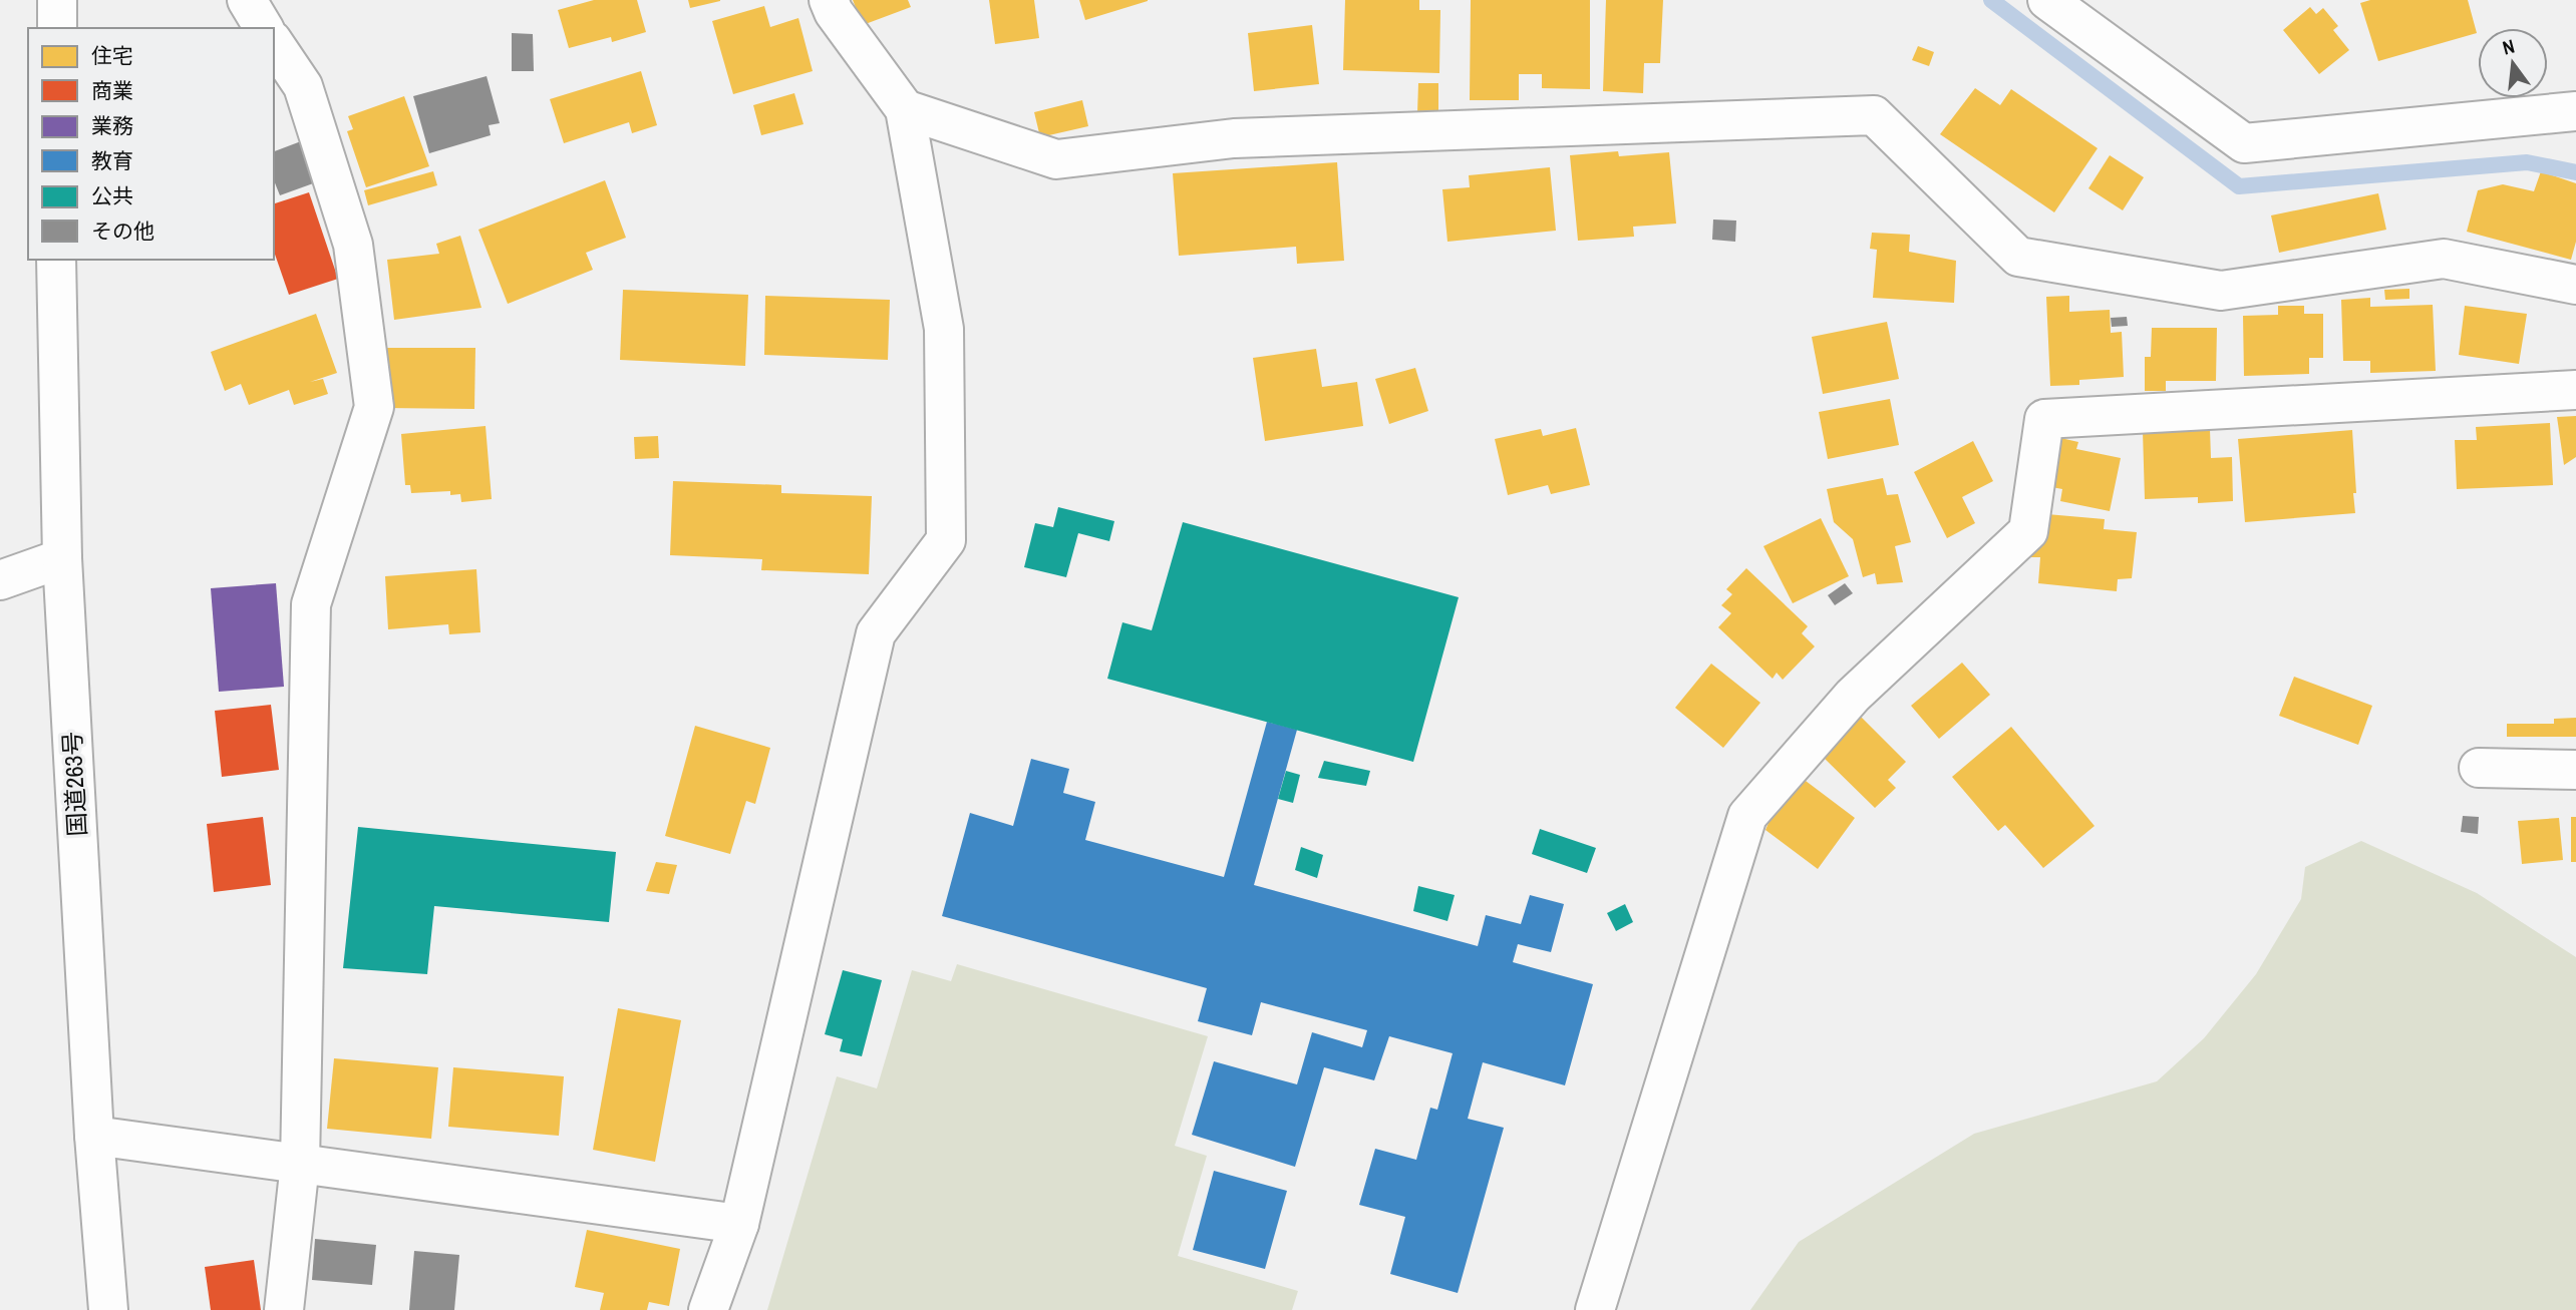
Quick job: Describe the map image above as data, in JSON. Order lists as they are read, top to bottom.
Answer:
{
  "streets": {
    "main road": ["国道263号"]
  },
  "legend": [
    "住宅",
    "商業",
    "業務",
    "教育",
    "公共",
    "その他"
  ],
  "north": "top"
}
